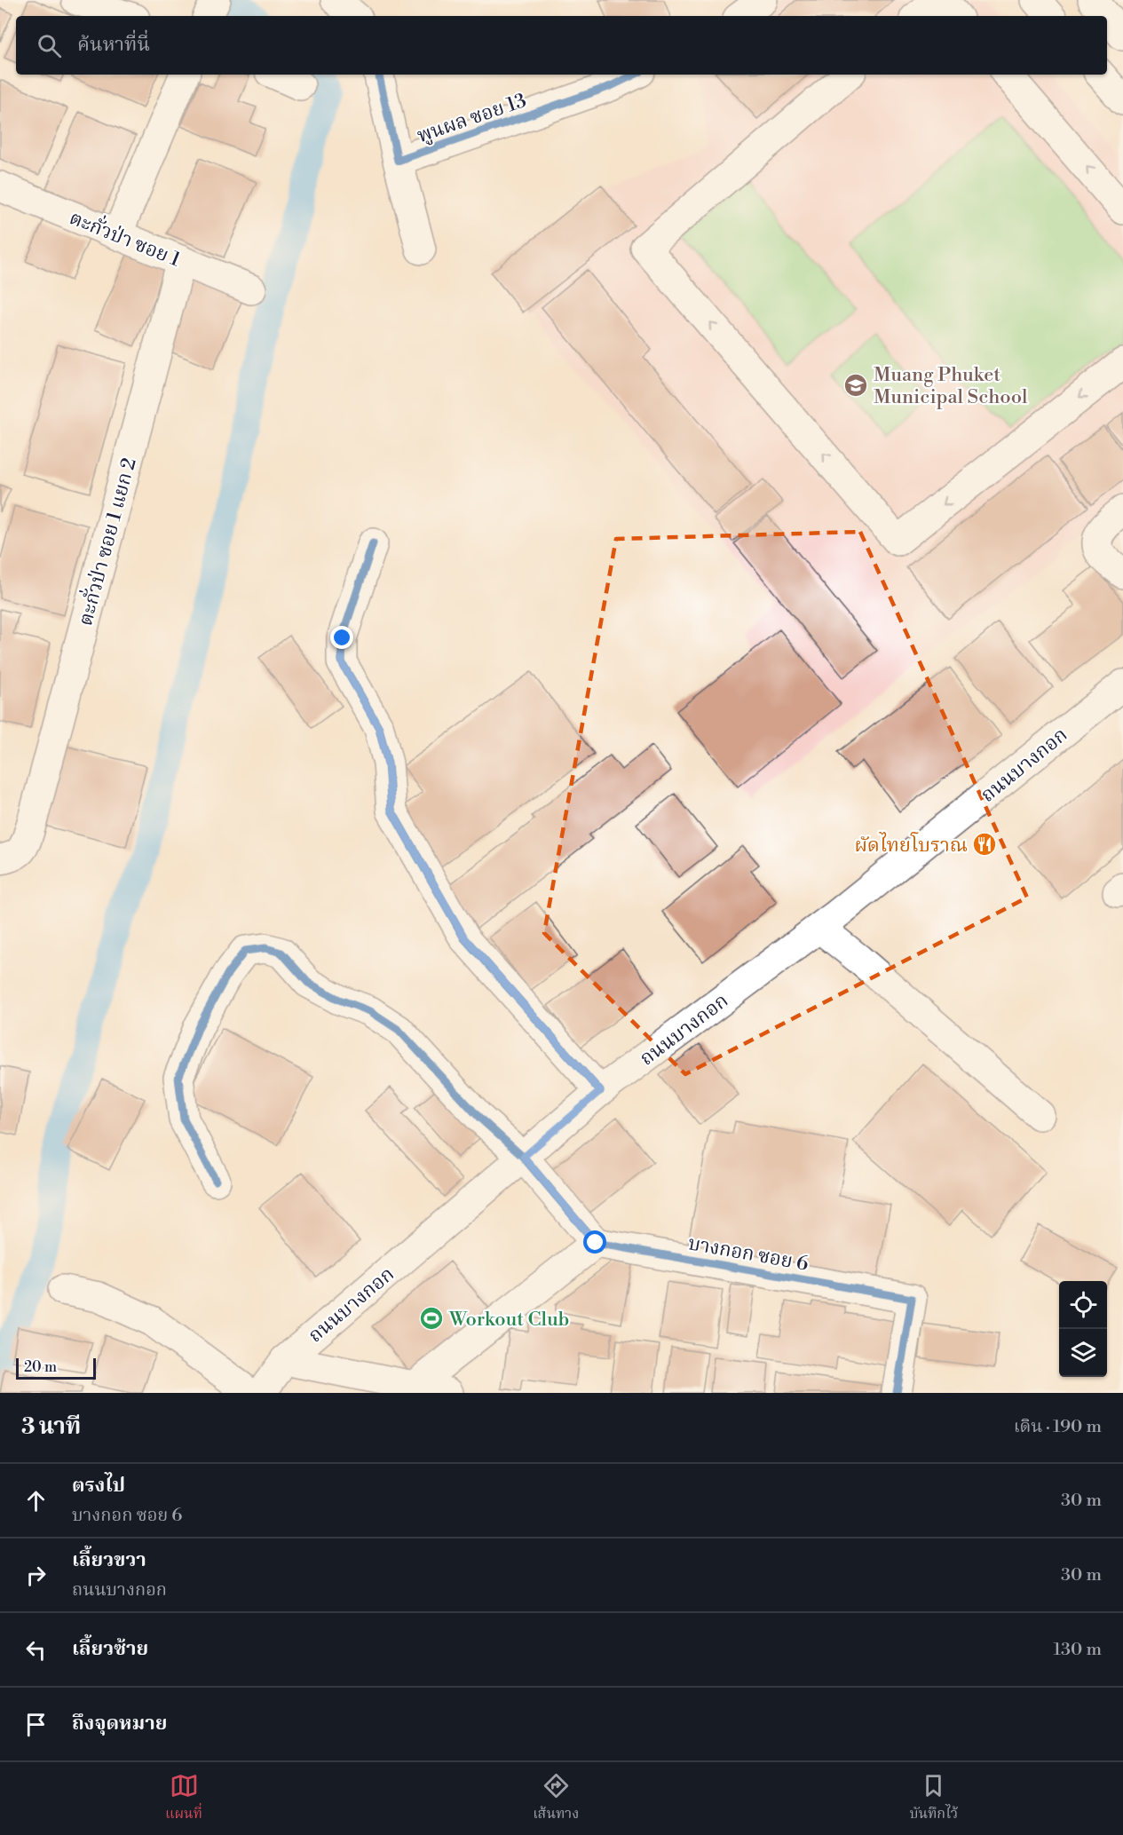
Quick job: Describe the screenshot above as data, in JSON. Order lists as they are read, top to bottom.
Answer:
{
  "streets": {
    "street": [
      "พูนผล ซอย 13",
      "ตะกั่วป่า ซอย 1",
      "ตะกั่วป่า ซอย 1 แยก 2",
      "ถนนบางกอก",
      "บางกอก ซอย 6"
    ]
  },
  "crossings": [
    ["ตะกั่วป่า ซอย 1", "ตะกั่วป่า ซอย 1 แยก 2"]
  ],
  "places": {
    "school or university": ["Muang Phuket Municipal School"],
    "restaurant": ["ผัดไทยโบราณ"],
    "sports": ["Workout Club"]
  },
  "scale_bar": "20 m",
  "page": {
    "search": "ค้นหาที่นี่",
    "scale": "20 m",
    "heading": ["3 นาที", "เดิน · 190 m"],
    "list": [
      ["ตรงไป", "บางกอก ซอย 6", "30 m"],
      ["เลี้ยวขวา", "ถนนบางกอก", "30 m"],
      ["เลี้ยวซ้าย", "130 m"],
      "ถึงจุดหมาย"
    ],
    "nav": ["แผนที่", "เส้นทาง", "บันทึกไว้"]
  }
}
